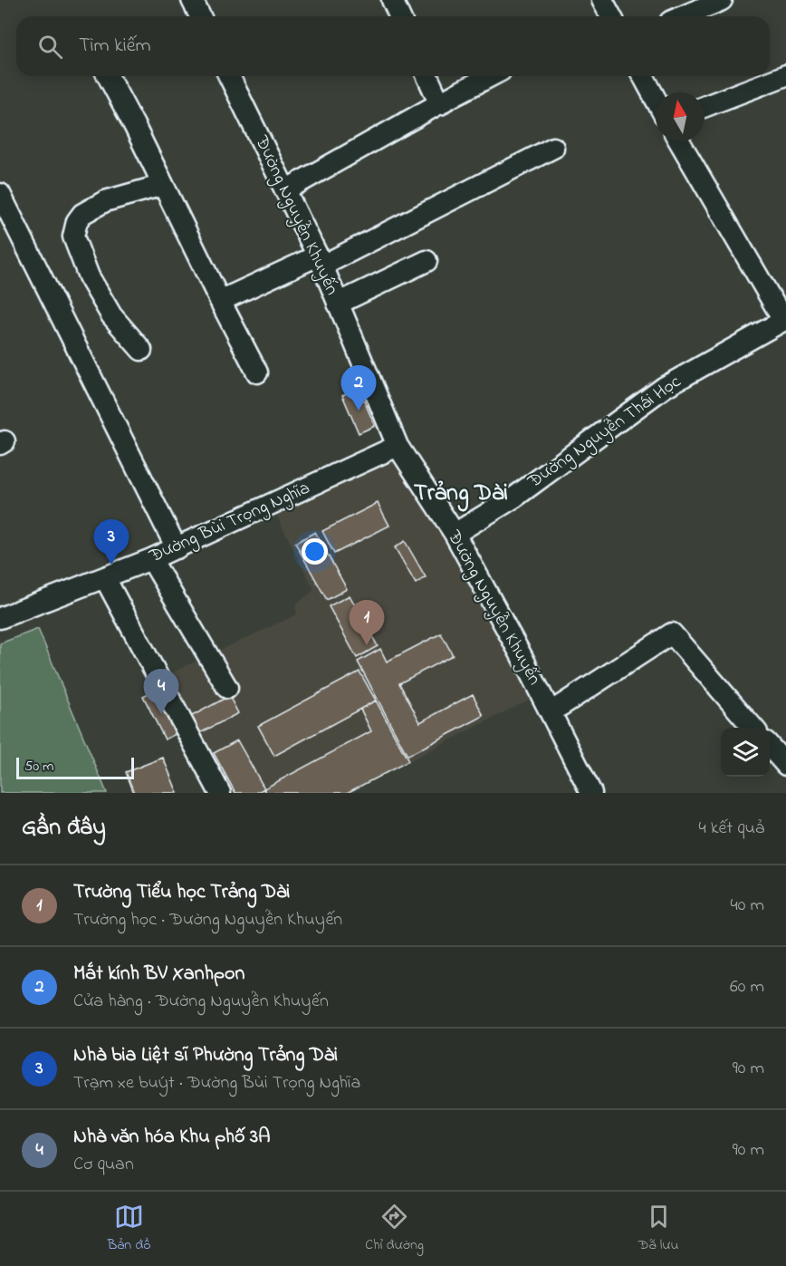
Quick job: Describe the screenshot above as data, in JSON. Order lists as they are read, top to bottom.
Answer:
{
  "streets": {
    "street": ["Đường Nguyễn Khuyến", "Đường Nguyễn Thái Học", "Đường Bùi Trọng Nghĩa"]
  },
  "crossings": [
    ["Đường Nguyễn Khuyến", "Đường Nguyễn Thái Học"],
    ["Đường Nguyễn Khuyến", "Đường Bùi Trọng Nghĩa"]
  ],
  "districts": ["Trảng Dài"],
  "scale_bar": "50 m",
  "north": "top",
  "page": {
    "search": "Tìm kiếm",
    "pins": [
      "2",
      "3",
      "1",
      "4"
    ],
    "scale": "50 m",
    "heading": ["Gần đây", "4 kết quả"],
    "list": [
      {
        "mark": "1",
        "name": "Trường Tiểu học Trảng Dài",
        "note": "Trường học · Đường Nguyễn Khuyến",
        "value": "40 m"
      },
      {
        "mark": "2",
        "name": "Mắt kính BV Xanhpon",
        "note": "Cửa hàng · Đường Nguyễn Khuyến",
        "value": "60 m"
      },
      {
        "mark": "3",
        "name": "Nhà bia Liệt sĩ Phường Trảng Dài",
        "note": "Trạm xe buýt · Đường Bùi Trọng Nghĩa",
        "value": "90 m"
      },
      {
        "mark": "4",
        "name": "Nhà văn hóa Khu phố 3A",
        "note": "Cơ quan",
        "value": "90 m"
      }
    ],
    "nav": ["Bản đồ", "Chỉ đường", "Đã lưu"]
  }
}
